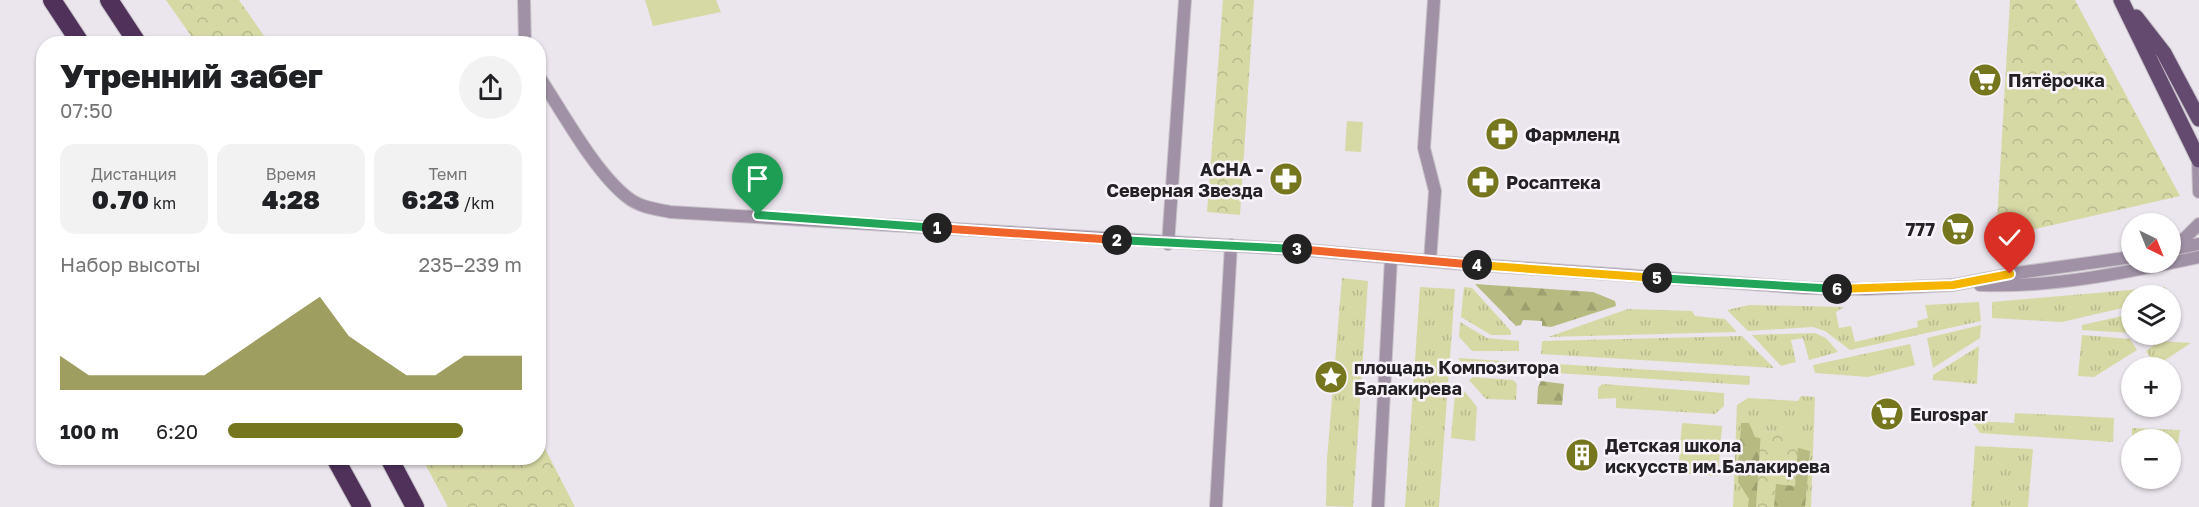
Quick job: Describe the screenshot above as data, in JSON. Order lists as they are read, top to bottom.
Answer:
{
  "places": {
    "supermarket": ["Пятёрочка", "777", "Eurospar"],
    "pharmacy": ["Фармленд", "АСНА - Северная Звезда", "Росаптека"],
    "place": ["площадь Композитора Балакирева"],
    "building": ["Детская школа искусств им.Балакирева"]
  },
  "north": "bottom right",
  "page": {
    "heading": ["Утренний забег", "07:50"],
    "stats": [
      ["Дистанция", "0.70 km"],
      ["Время", "4:28"],
      ["Темп", "6:23 /km"]
    ],
    "map_buttons": ["+", "−"],
    "pins": [
      "1",
      "2",
      "3",
      "4",
      "5",
      "6"
    ],
    "chart": ["Набор высоты", "235–239 m"],
    "list": [
      {
        "name": "100 m",
        "note": "6:20"
      }
    ]
  }
}
